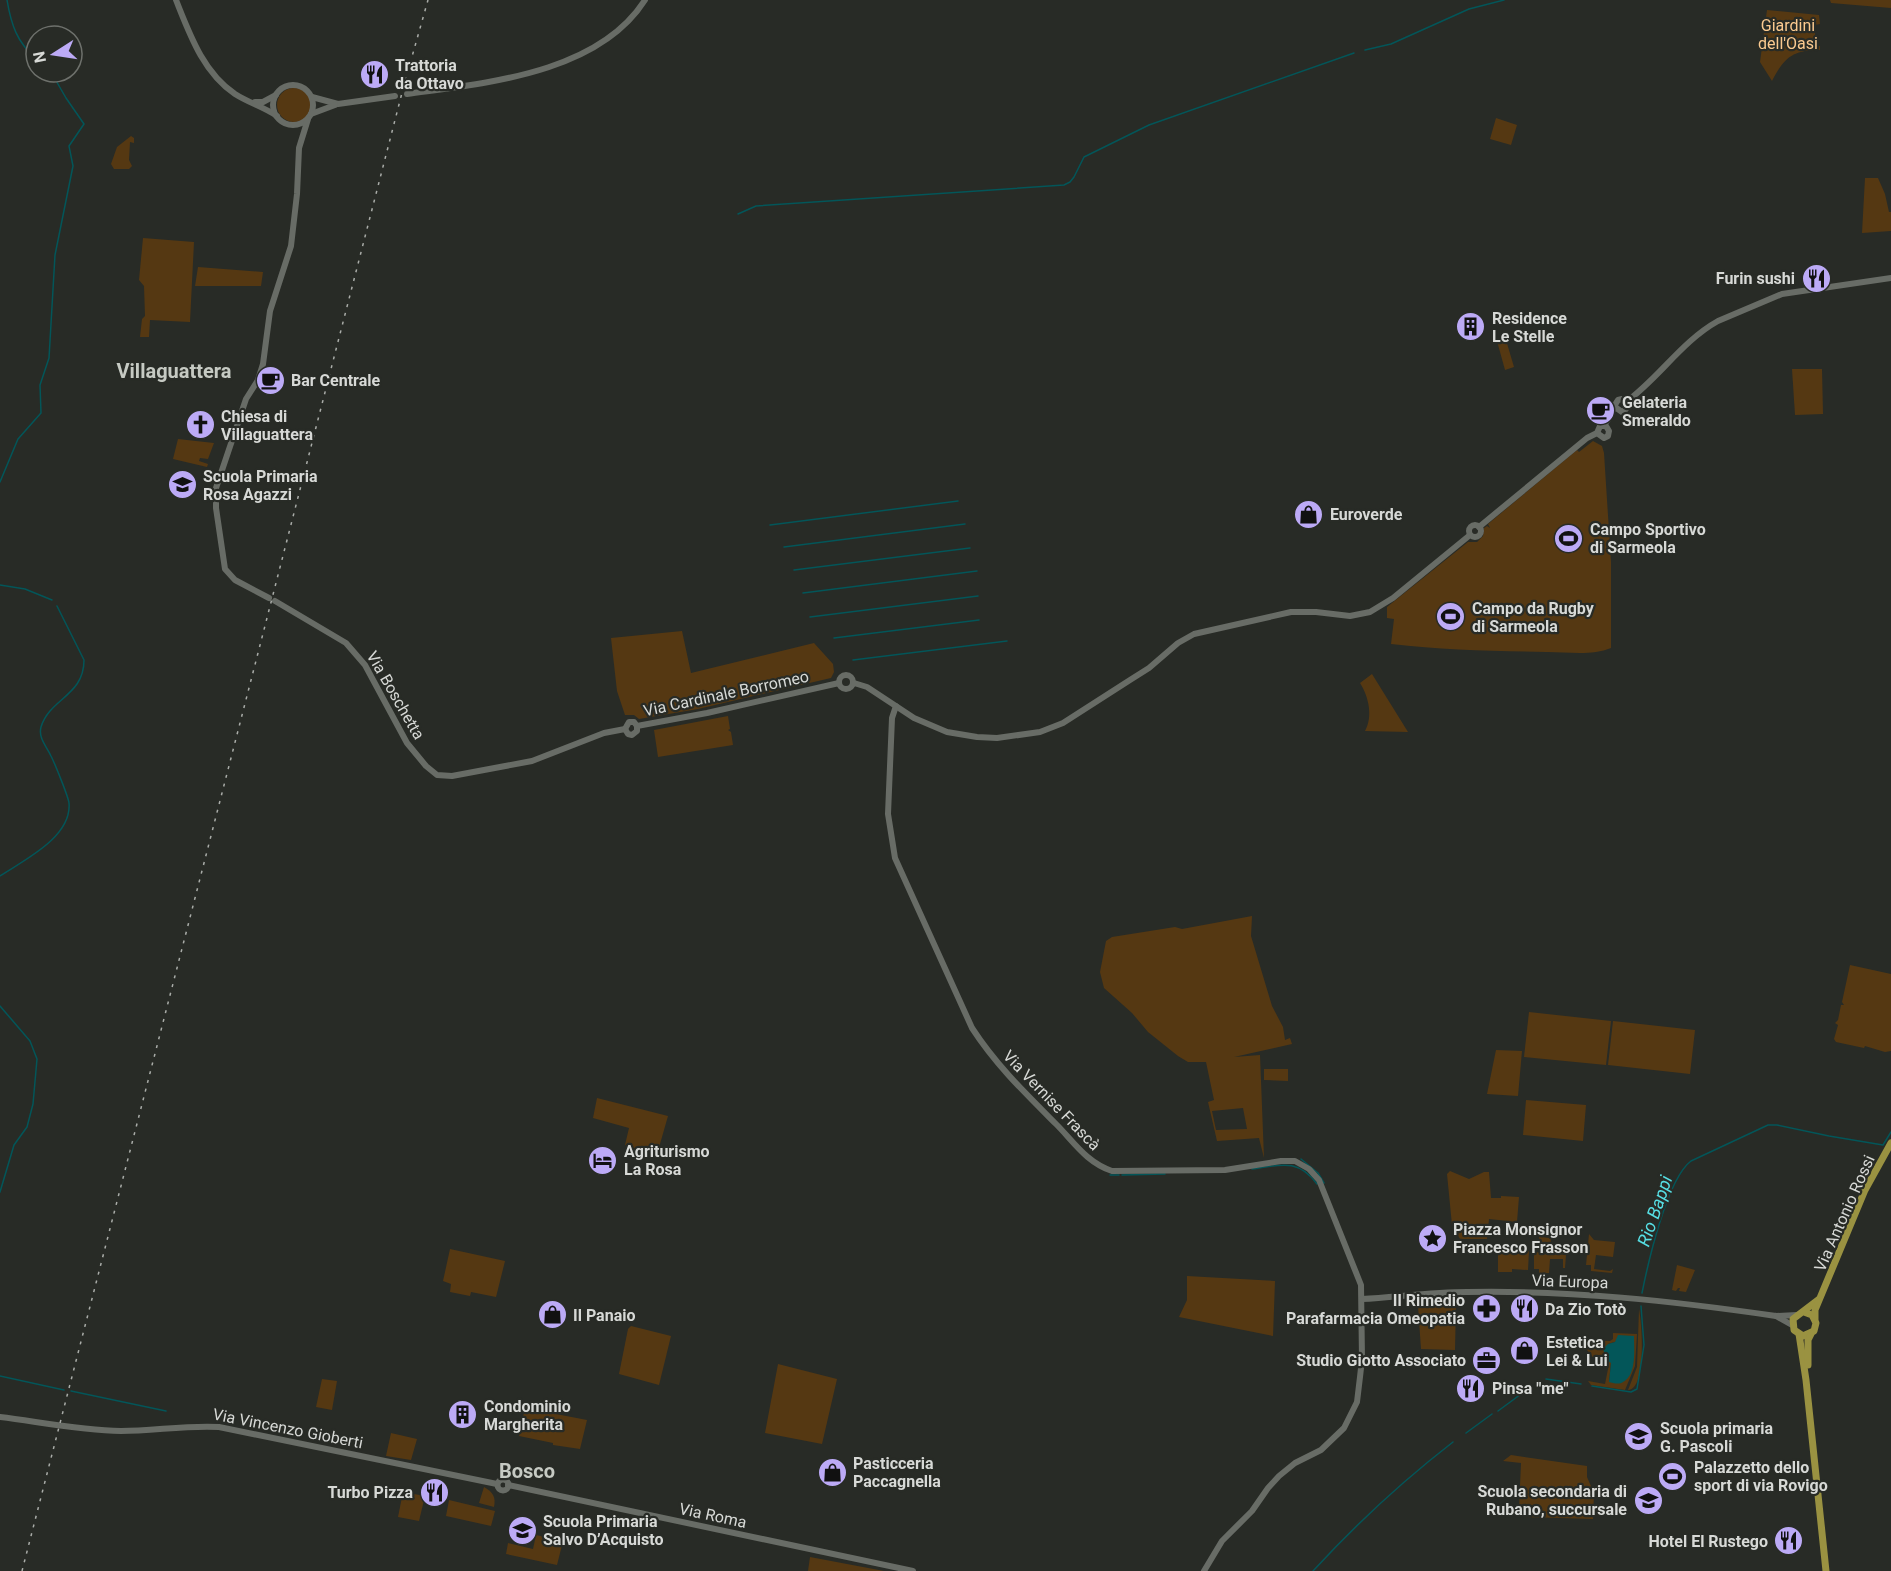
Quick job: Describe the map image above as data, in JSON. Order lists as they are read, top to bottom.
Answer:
{
  "streets": {
    "main road": ["Via Antonio Rossi"],
    "street": [
      "Via Cardinale Borromeo",
      "Via Boschetta",
      "Via Vernise Frascà",
      "Via Europa",
      "Via Vincenzo Gioberti",
      "Via Roma"
    ]
  },
  "crossings": [
    ["Via Cardinale Borromeo", "Via Boschetta"],
    ["Via Cardinale Borromeo", "Via Vernise Frascà"],
    ["Via Vernise Frascà", "Via Europa"],
    ["Via Antonio Rossi", "Via Europa"],
    ["Via Vincenzo Gioberti", "Via Roma"]
  ],
  "districts": ["Villaguattera", "Bosco"],
  "water": ["Rio Bappi"],
  "parks": ["Giardini dell'Oasi"],
  "places": {
    "restaurant": [
      "Trattoria da Ottavo",
      "Furin sushi",
      "Da Zio Totò",
      "Pinsa \"me\"",
      "Turbo Pizza",
      "Hotel El Rustego"
    ],
    "building": ["Residence Le Stelle", "Condominio Margherita"],
    "cafe": ["Bar Centrale", "Gelateria Smeraldo"],
    "church": ["Chiesa di Villaguattera"],
    "school or university": [
      "Scuola Primaria Rosa Agazzi",
      "Scuola primaria G. Pascoli",
      "Scuola secondaria di Rubano, succursale",
      "Scuola Primaria Salvo D’Acquisto"
    ],
    "shop": [
      "Euroverde",
      "Il Panaio",
      "Estetica Lei & Lui",
      "Pasticceria Paccagnella"
    ],
    "sports": ["Campo Sportivo di Sarmeola", "Campo da Rugby di Sarmeola", "Palazzetto dello sport di via Rovigo"],
    "hotel": ["Agriturismo La Rosa"],
    "place": ["Piazza Monsignor Francesco Frasson"],
    "pharmacy": ["Il Rimedio Parafarmacia Omeopatia"],
    "office": ["Studio Giotto Associato"]
  },
  "north": "left"
}
